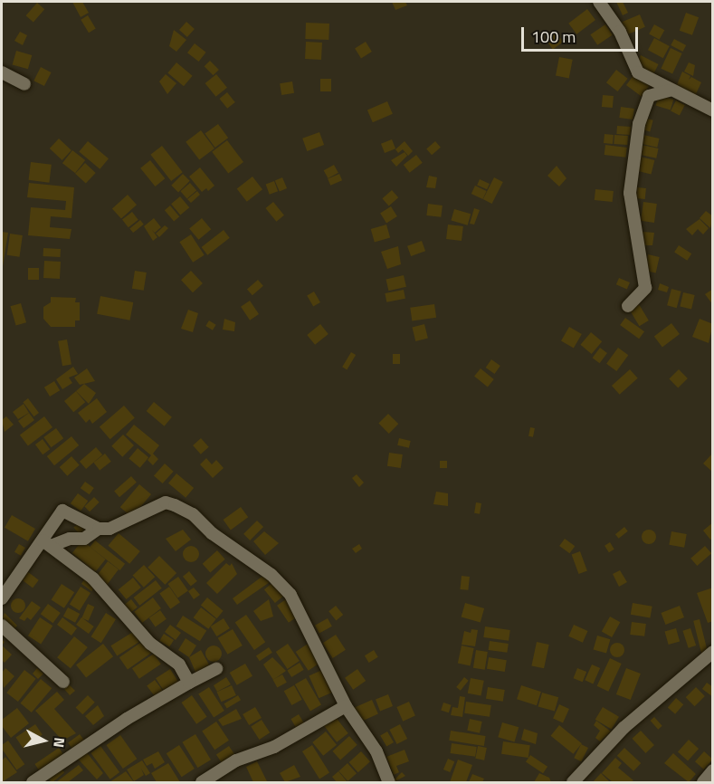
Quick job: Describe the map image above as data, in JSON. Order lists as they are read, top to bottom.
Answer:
{
  "scale_bar": "100 m",
  "north": "right"
}
